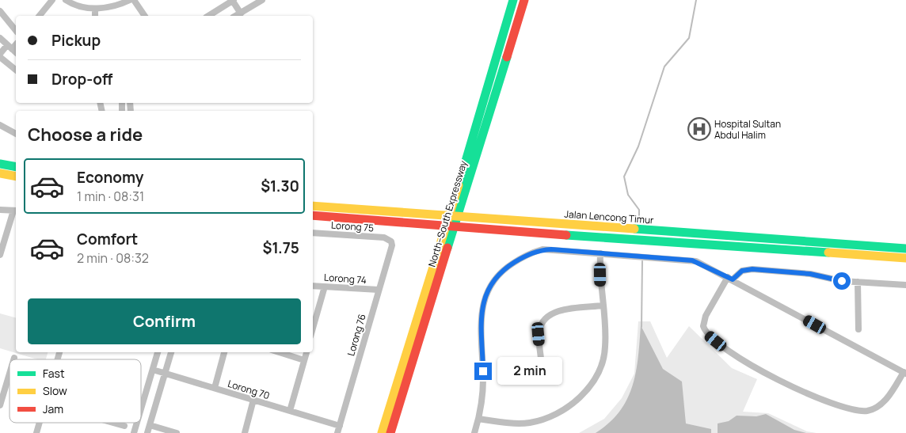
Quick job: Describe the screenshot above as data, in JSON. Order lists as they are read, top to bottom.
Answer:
{
  "streets": {
    "highway": ["North–South Expressway", "Jalan Lencong Timur"],
    "street": [
      "Lorong 75",
      "Lorong 74",
      "Lorong 76",
      "Lorong 70"
    ]
  },
  "crossings": [
    ["Lorong 75", "Lorong 76"],
    ["Lorong 74", "Lorong 76"],
    ["Lorong 76", "Lorong 70"]
  ],
  "places": {
    "hospital": ["Hospital Sultan Abdul Halim"]
  },
  "legend": ["Fast", "Slow", "Jam"],
  "page": {
    "banner": ["Pickup", "Drop-off"],
    "heading": "Choose a ride",
    "list": [
      {
        "name": "Economy",
        "note": "1 min · 08:31",
        "value": "$1.30"
      },
      {
        "name": "Comfort",
        "note": "2 min · 08:32",
        "value": "$1.75"
      }
    ],
    "buttons": "Confirm",
    "bubble": "2 min"
  }
}
